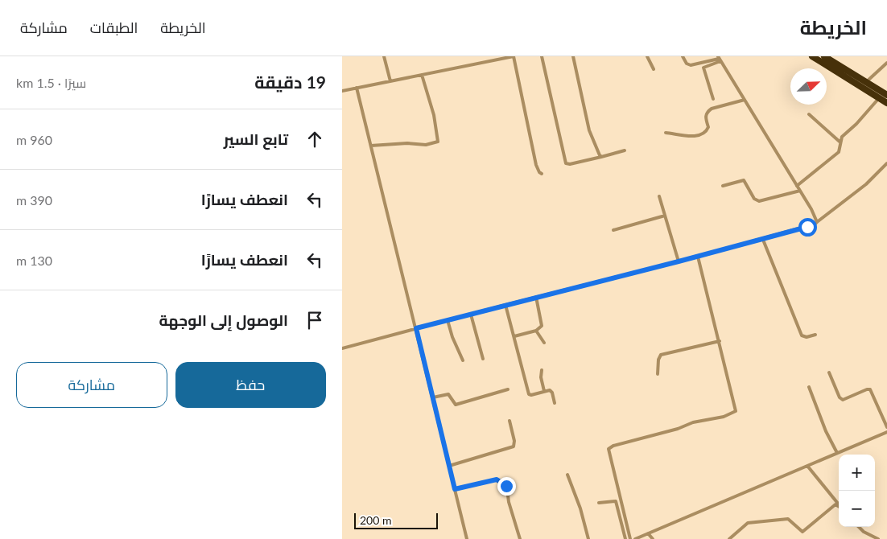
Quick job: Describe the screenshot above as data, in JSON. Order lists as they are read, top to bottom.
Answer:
{
  "scale_bar": "200 m",
  "north": "top right",
  "page": {
    "header": "الخريطة",
    "nav": ["الخريطة", "الطبقات", "مشاركة"],
    "heading": ["19 دقيقة", "سيرًا · 1.5 km"],
    "list": [
      ["تابع السير", "960 m"],
      ["انعطف يسارًا", "390 m"],
      ["انعطف يسارًا", "130 m"],
      "الوصول إلى الوجهة"
    ],
    "buttons": ["حفظ", "مشاركة"],
    "map_buttons": ["+", "−"],
    "scale": "200 m"
  }
}
